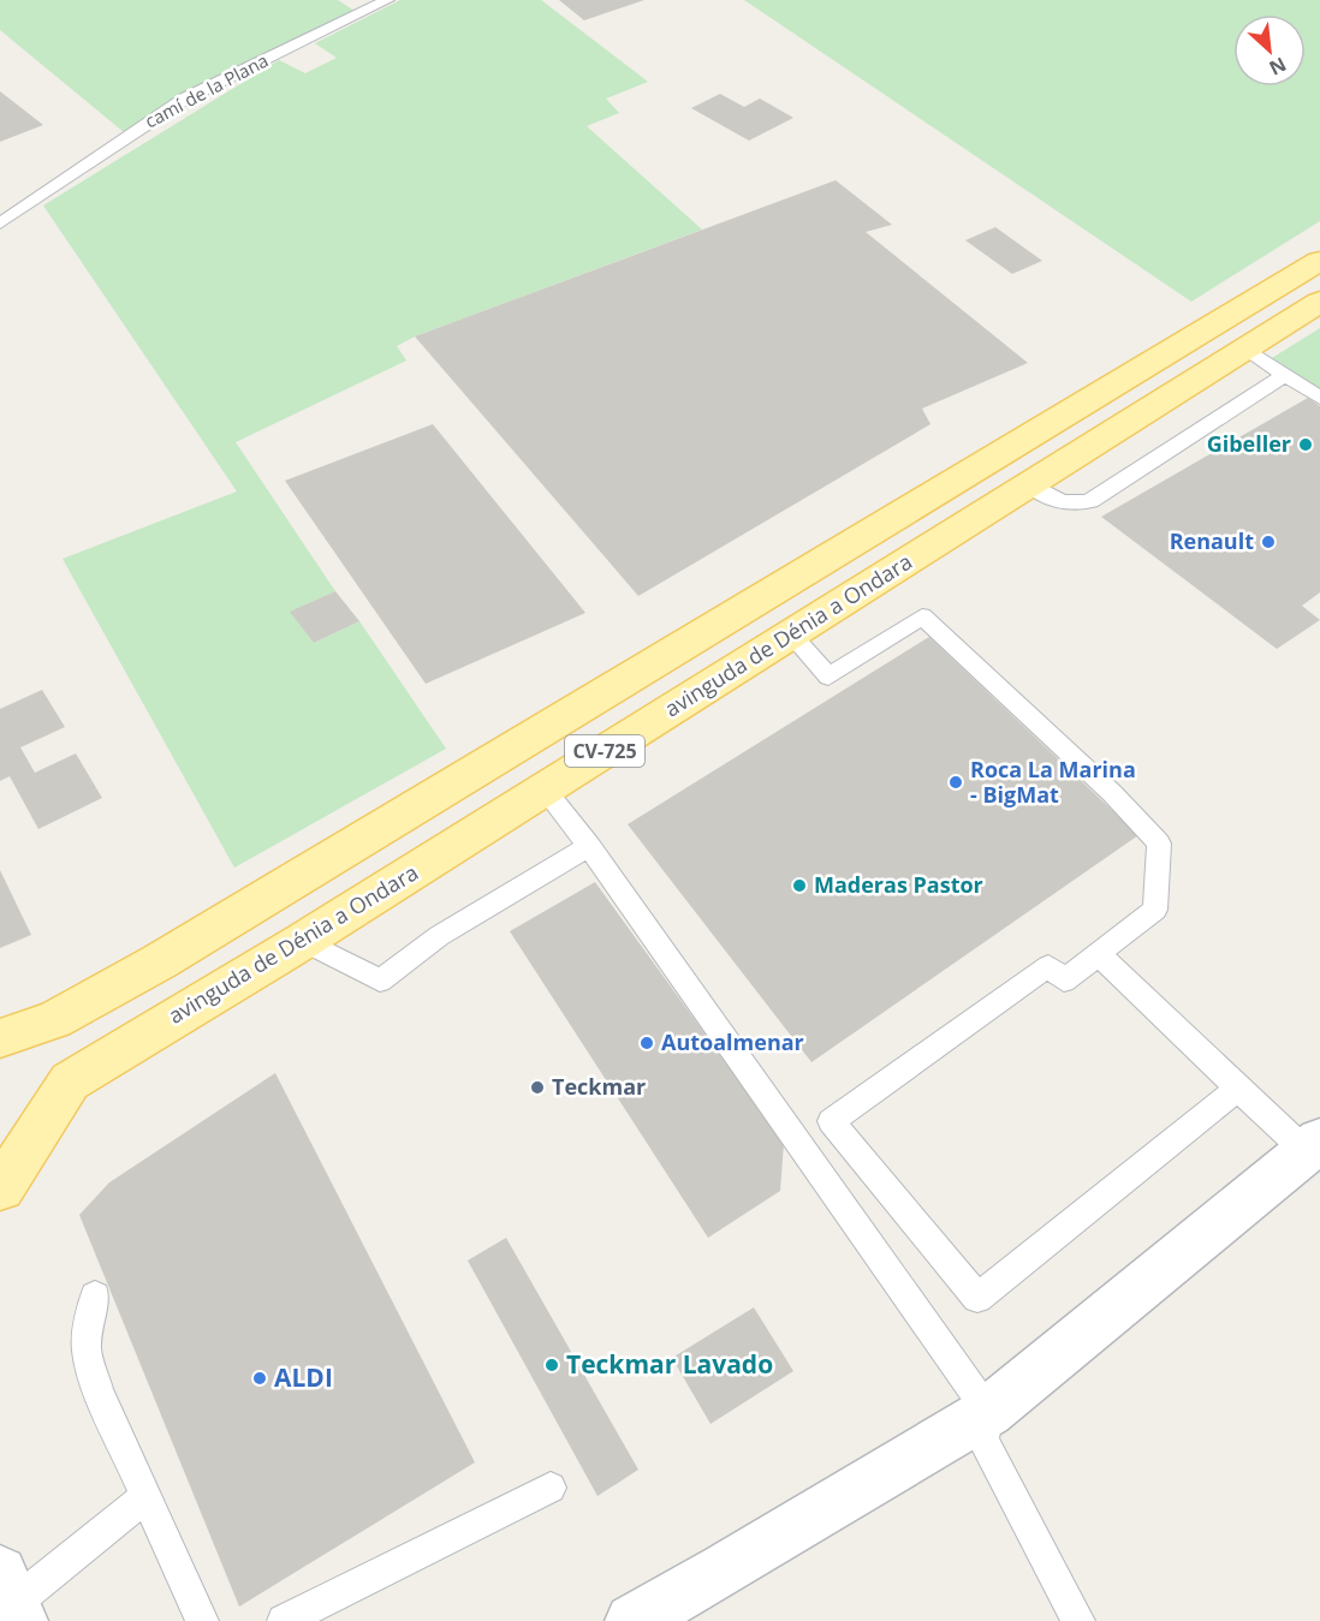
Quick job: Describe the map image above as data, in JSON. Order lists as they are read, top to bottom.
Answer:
{
  "streets": {
    "main road": ["avinguda de Dénia a Ondara", "CV-725"],
    "lane": ["camí de la Plana"]
  },
  "crossings": [
    ["avinguda de Dénia a Ondara", "CV-725"]
  ],
  "places": [
    "Gibeller",
    "Renault",
    "Roca La Marina - BigMat",
    "Maderas Pastor",
    "Autoalmenar",
    "Teckmar",
    "Teckmar Lavado",
    "ALDI"
  ],
  "north": "bottom right"
}
